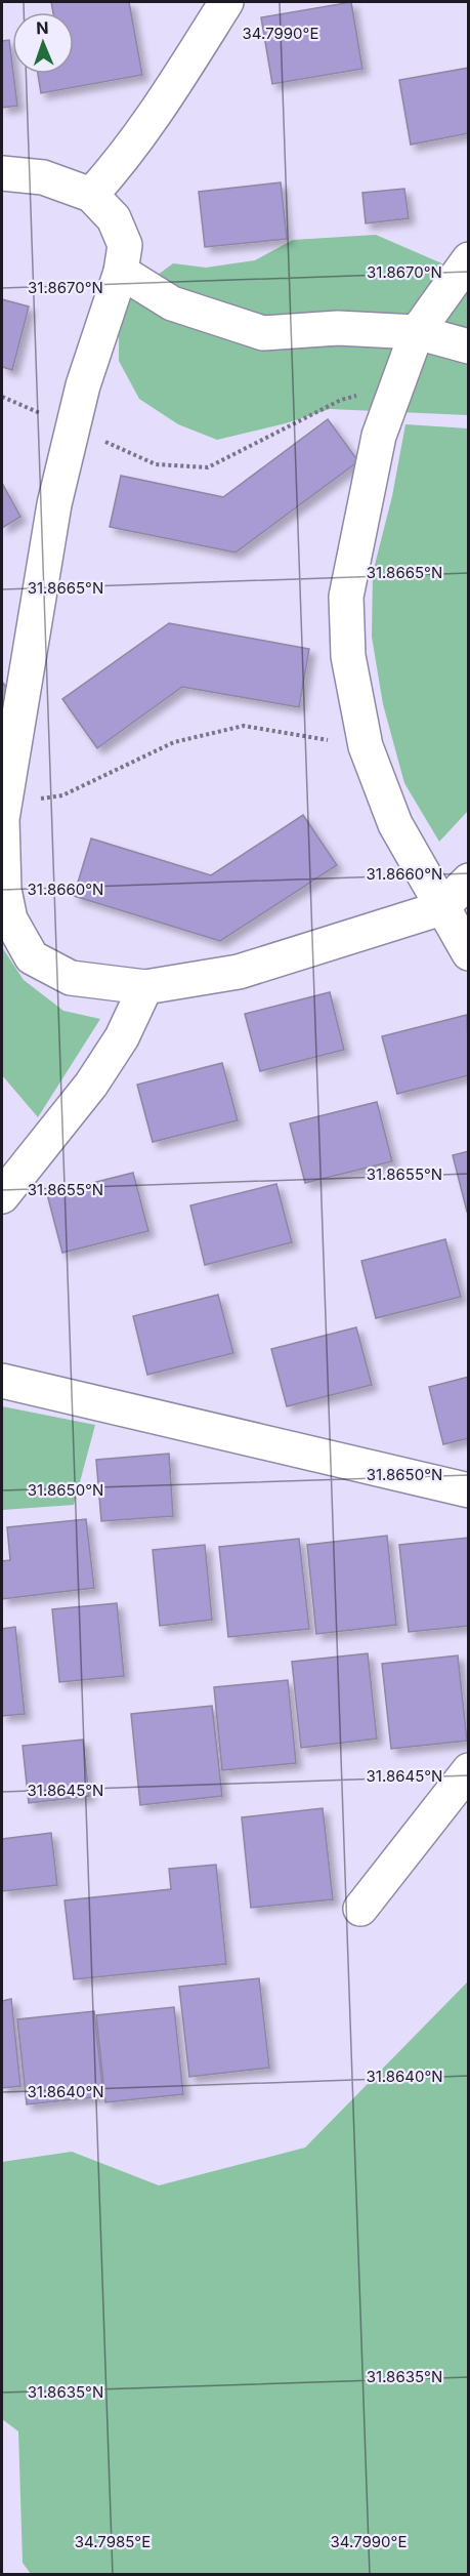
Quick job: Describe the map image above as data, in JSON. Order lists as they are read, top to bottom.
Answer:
{
  "north": "top",
  "coordinates": [
    "34.7990°E",
    "31.8670°N",
    "31.8665°N",
    "31.8660°N",
    "31.8655°N",
    "31.8650°N",
    "31.8645°N",
    "31.8640°N",
    "31.8635°N",
    "34.7985°E"
  ]
}
